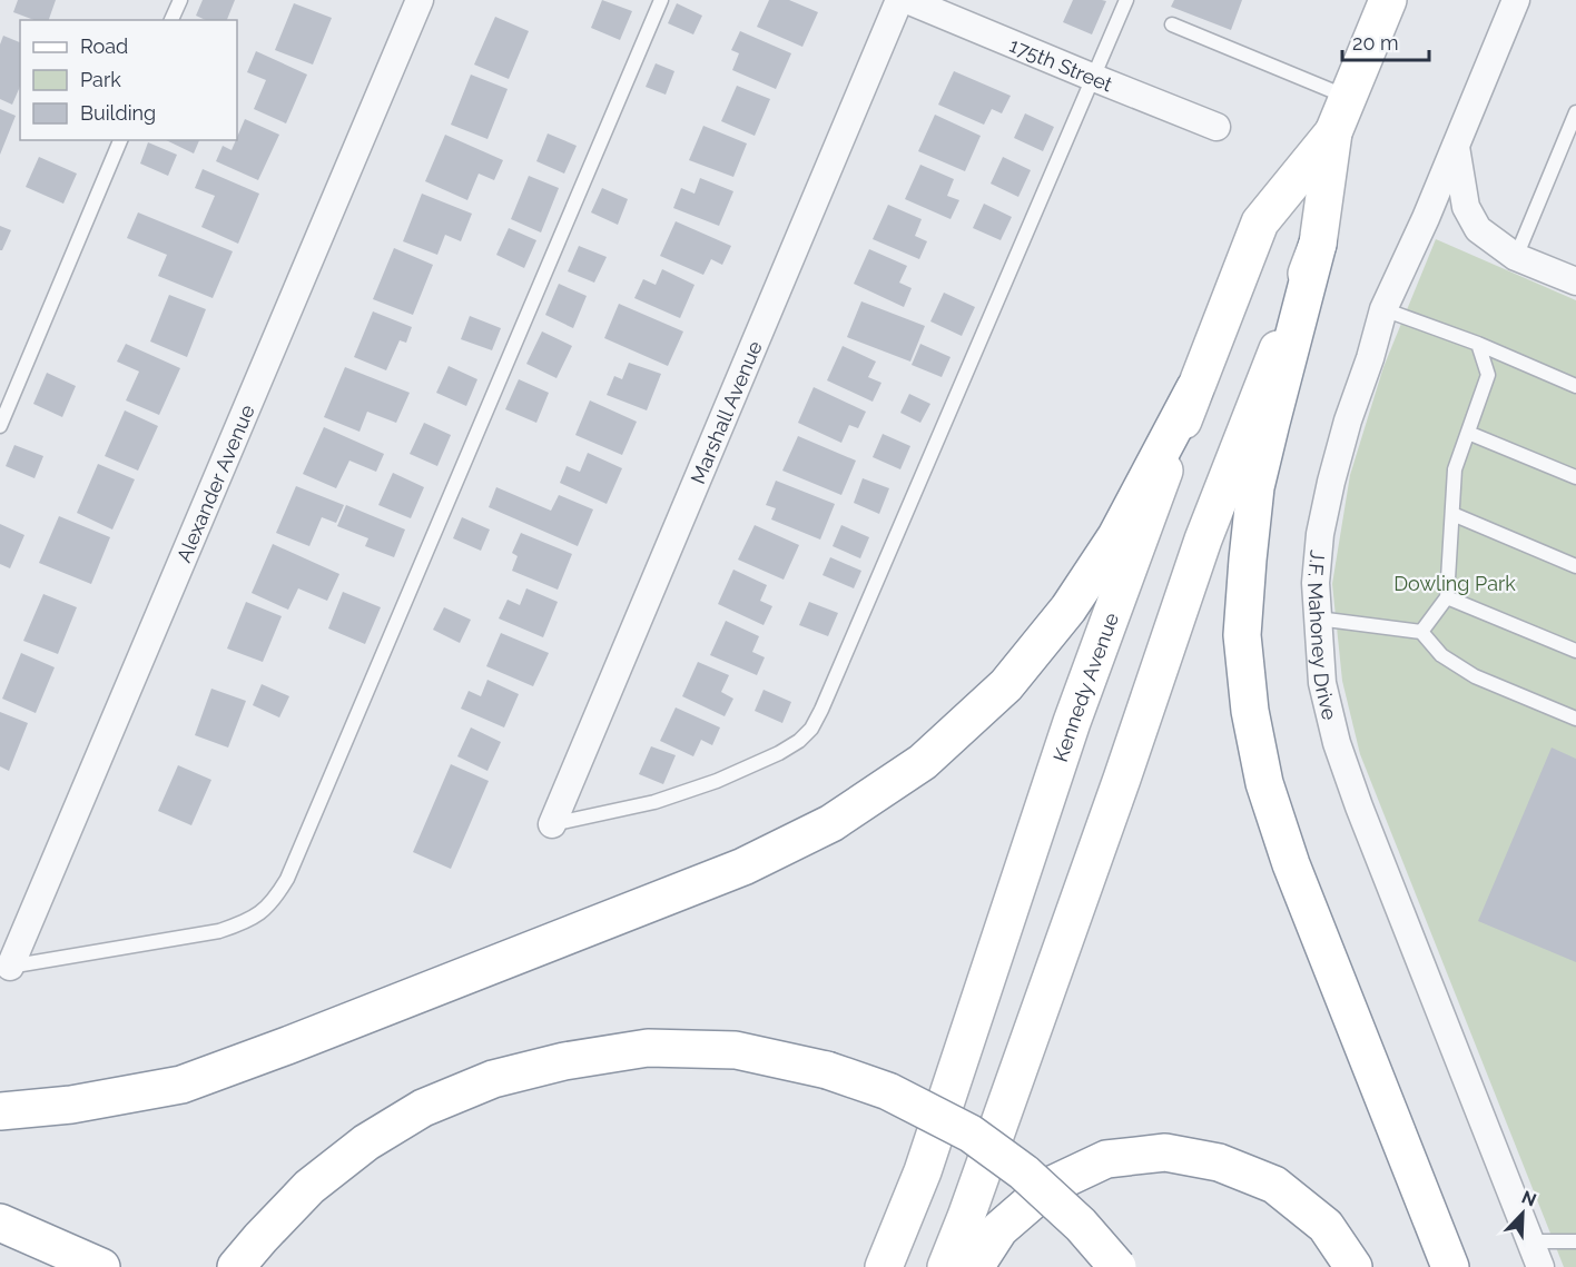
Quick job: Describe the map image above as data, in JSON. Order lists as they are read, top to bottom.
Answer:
{
  "streets": {
    "main road": ["Kennedy Avenue"],
    "street": [
      "175th Street",
      "Marshall Avenue",
      "Alexander Avenue",
      "J.F. Mahoney Drive"
    ]
  },
  "parks": ["Dowling Park"],
  "legend": ["Road", "Park", "Building"],
  "scale_bar": "20 m",
  "north": "top right"
}
